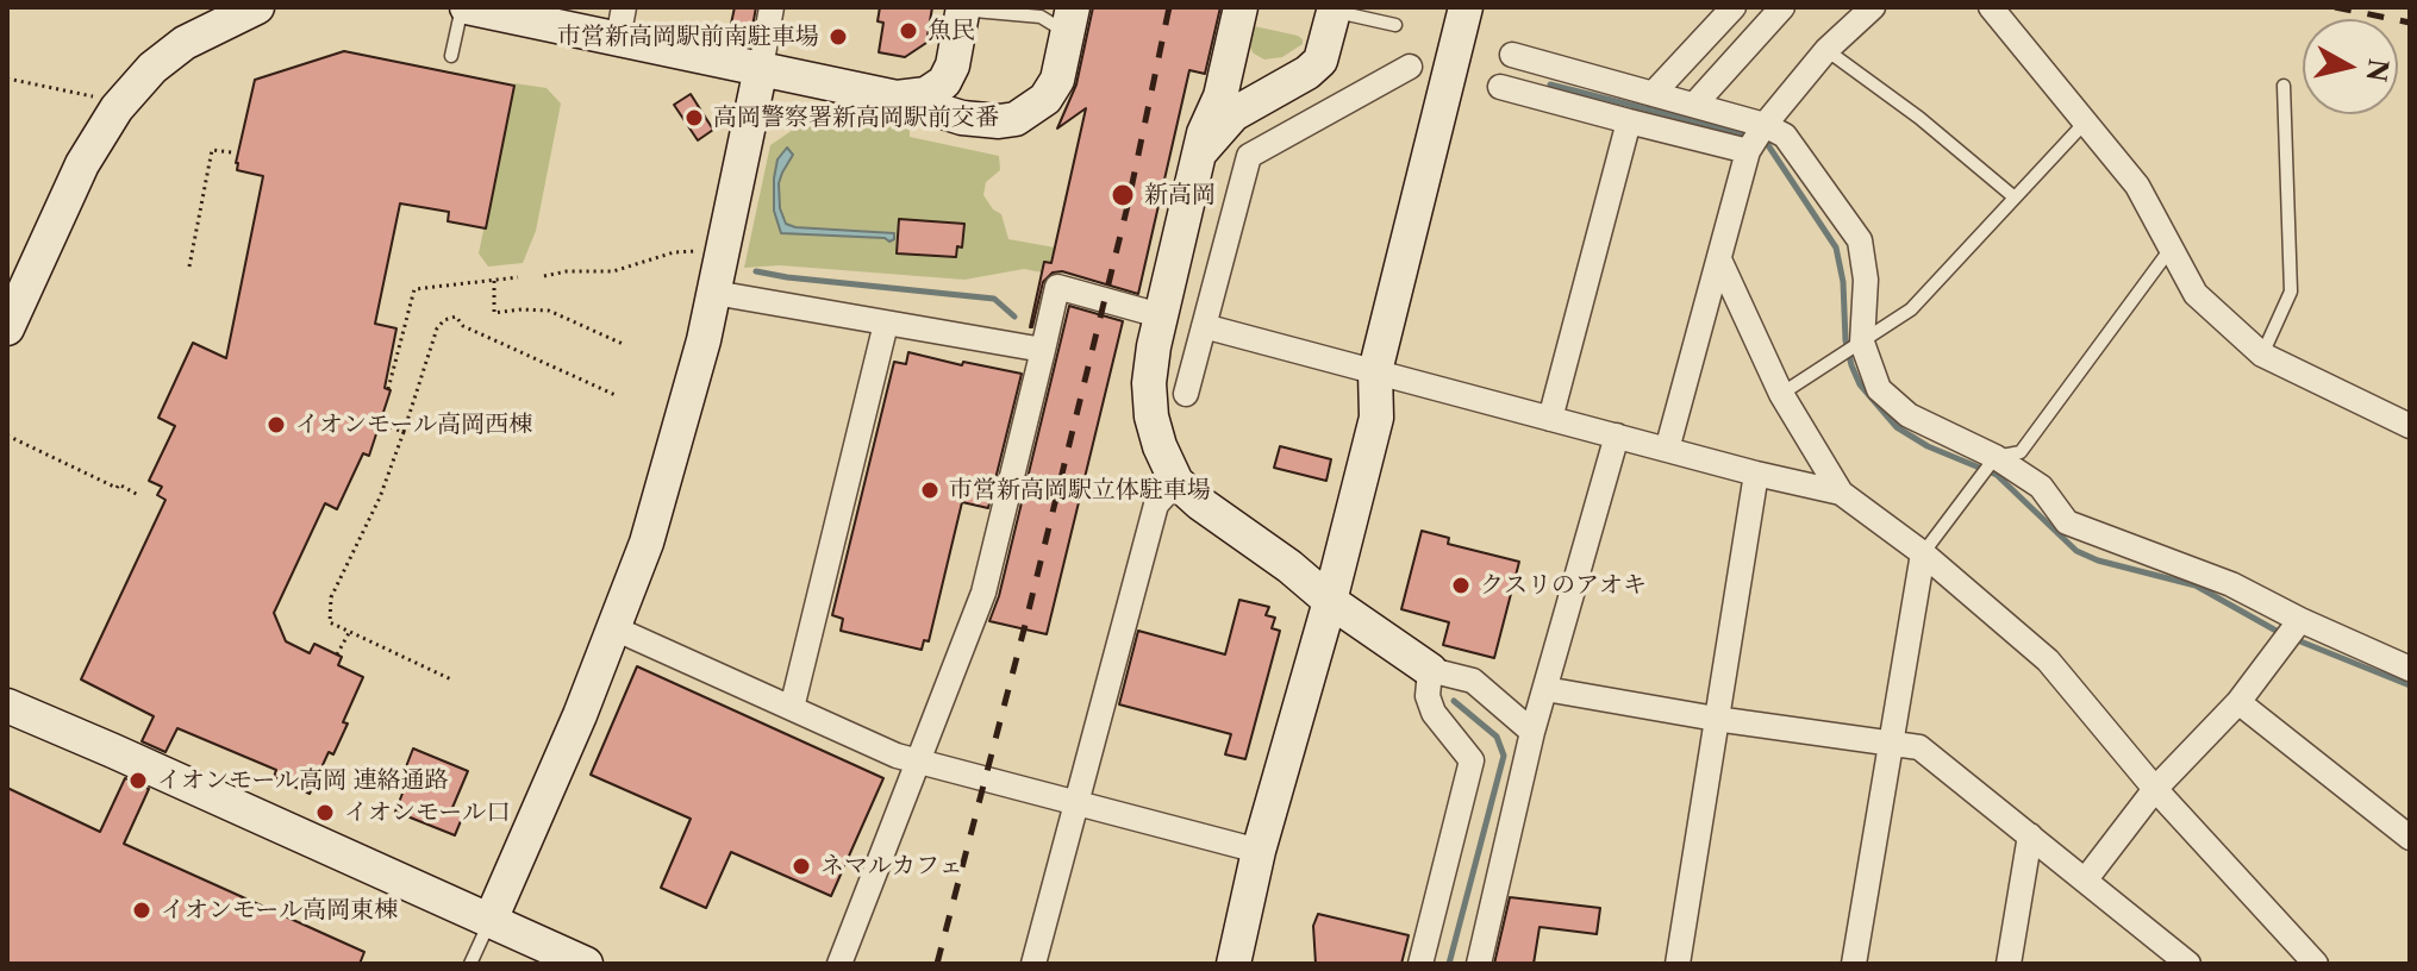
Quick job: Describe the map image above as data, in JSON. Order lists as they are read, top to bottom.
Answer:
{
  "places": [
    "魚民",
    "市営新高岡駅前南駐車場",
    "高岡警察署新高岡駅前交番",
    "新高岡",
    "イオンモール高岡西棟",
    "市営新高岡駅立体駐車場",
    "クスリのアオキ",
    "イオンモール高岡 連絡通路",
    "イオンモール口",
    "ネマルカフェ",
    "イオンモール高岡東棟"
  ],
  "north": "right"
}
